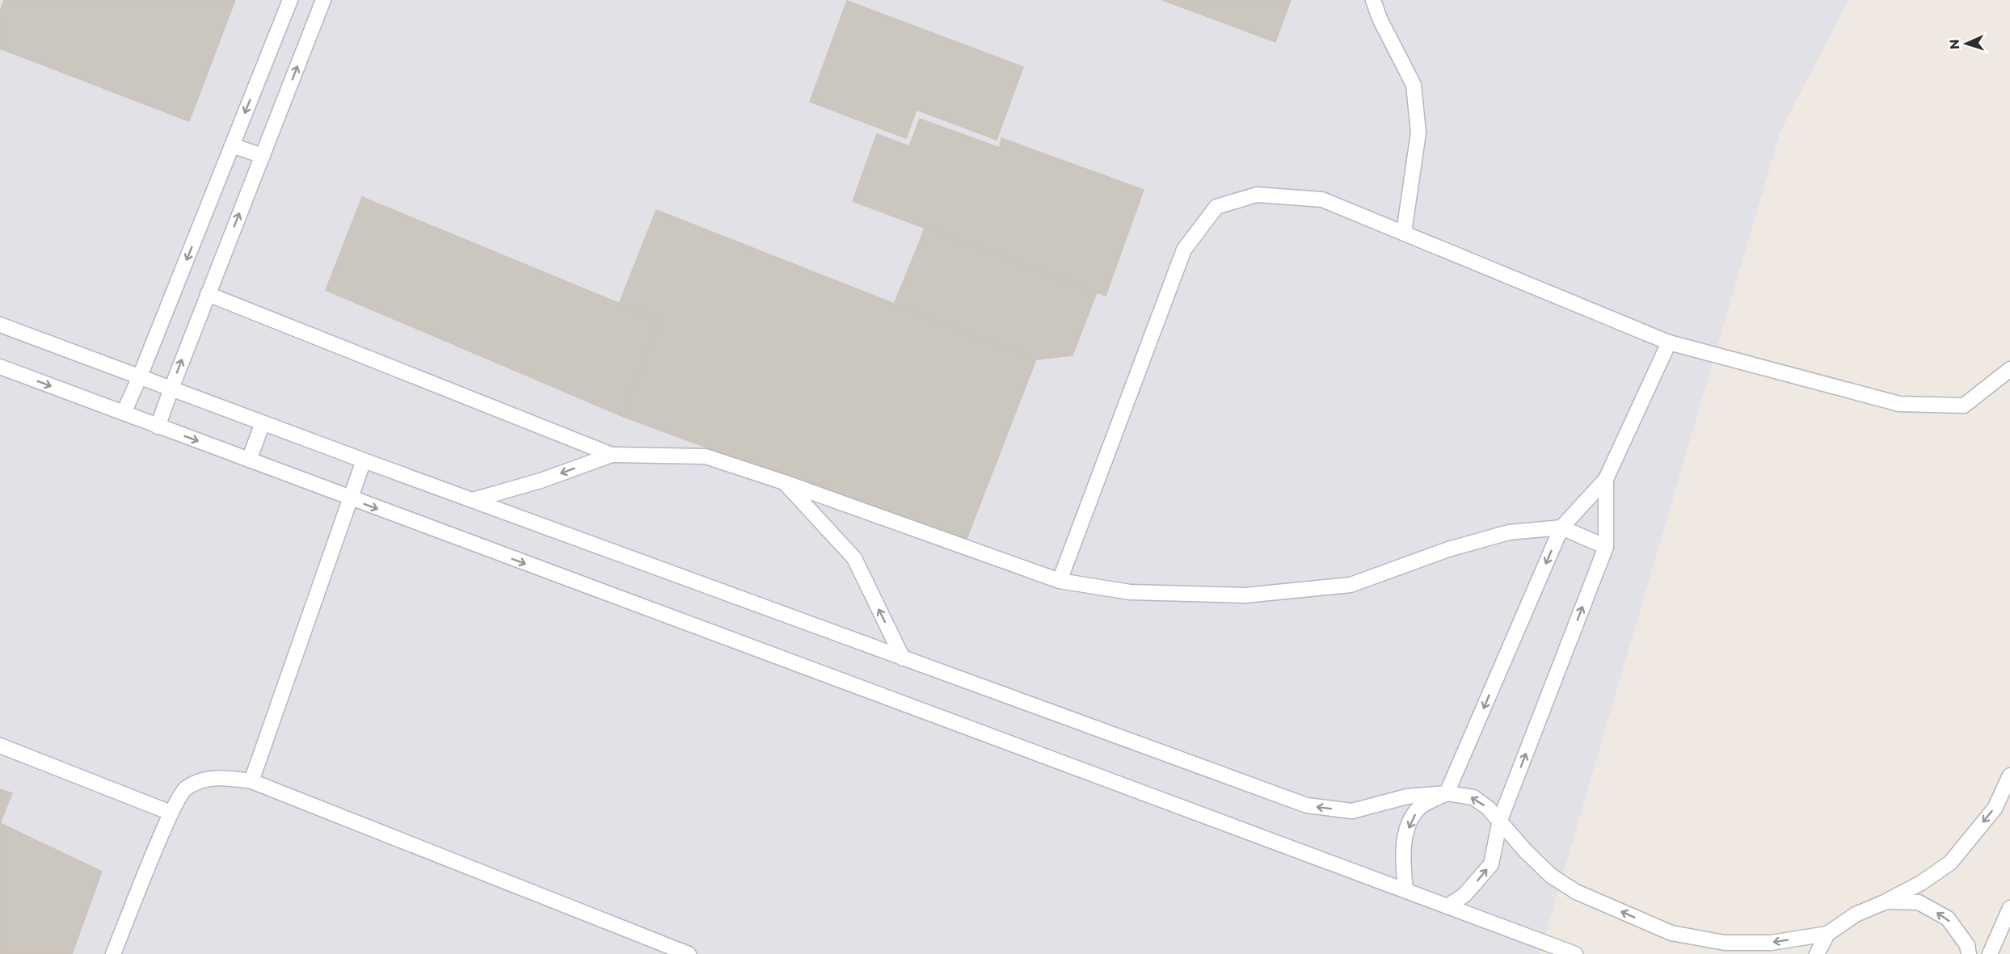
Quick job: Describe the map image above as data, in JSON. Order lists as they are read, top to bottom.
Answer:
{
  "north": "left"
}
